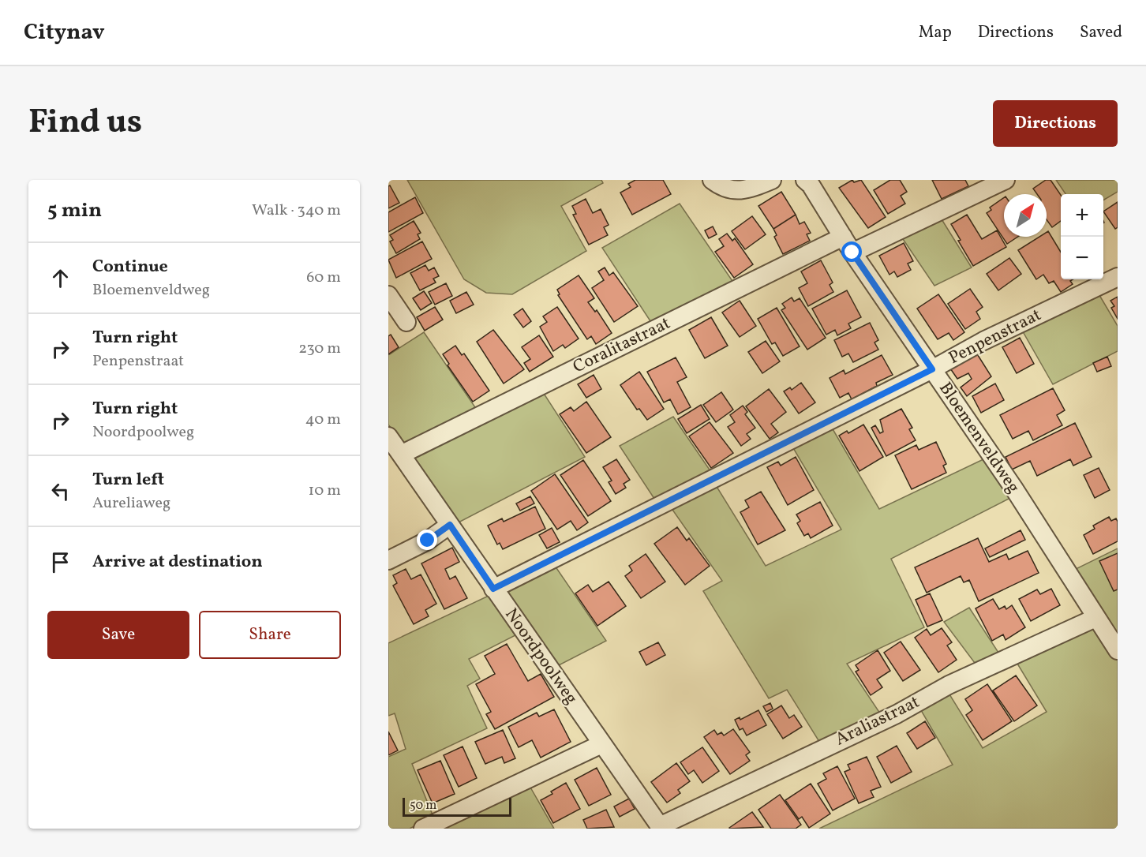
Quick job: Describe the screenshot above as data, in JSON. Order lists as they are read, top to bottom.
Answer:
{
  "streets": {
    "street": [
      "Penpenstraat",
      "Coralitastraat",
      "Bloemenveldweg",
      "Noordpoolweg",
      "Araliastraat"
    ]
  },
  "crossings": [
    ["Penpenstraat", "Bloemenveldweg"],
    ["Penpenstraat", "Noordpoolweg"],
    ["Coralitastraat", "Bloemenveldweg"],
    ["Coralitastraat", "Noordpoolweg"],
    ["Bloemenveldweg", "Araliastraat"],
    ["Noordpoolweg", "Araliastraat"]
  ],
  "scale_bar": "50 m",
  "north": "top right",
  "page": {
    "header": "Citynav",
    "nav": ["Map", "Directions", "Saved"],
    "title": "Find us",
    "buttons": [
      "Directions",
      ["Save", "Share"]
    ],
    "heading": ["5 min", "Walk · 340 m"],
    "map_buttons": ["+", "−"],
    "list": [
      ["Continue", "Bloemenveldweg", "60 m"],
      ["Turn right", "Penpenstraat", "230 m"],
      ["Turn right", "Noordpoolweg", "40 m"],
      ["Turn left", "Aureliaweg", "10 m"],
      "Arrive at destination"
    ],
    "scale": "50 m"
  }
}
